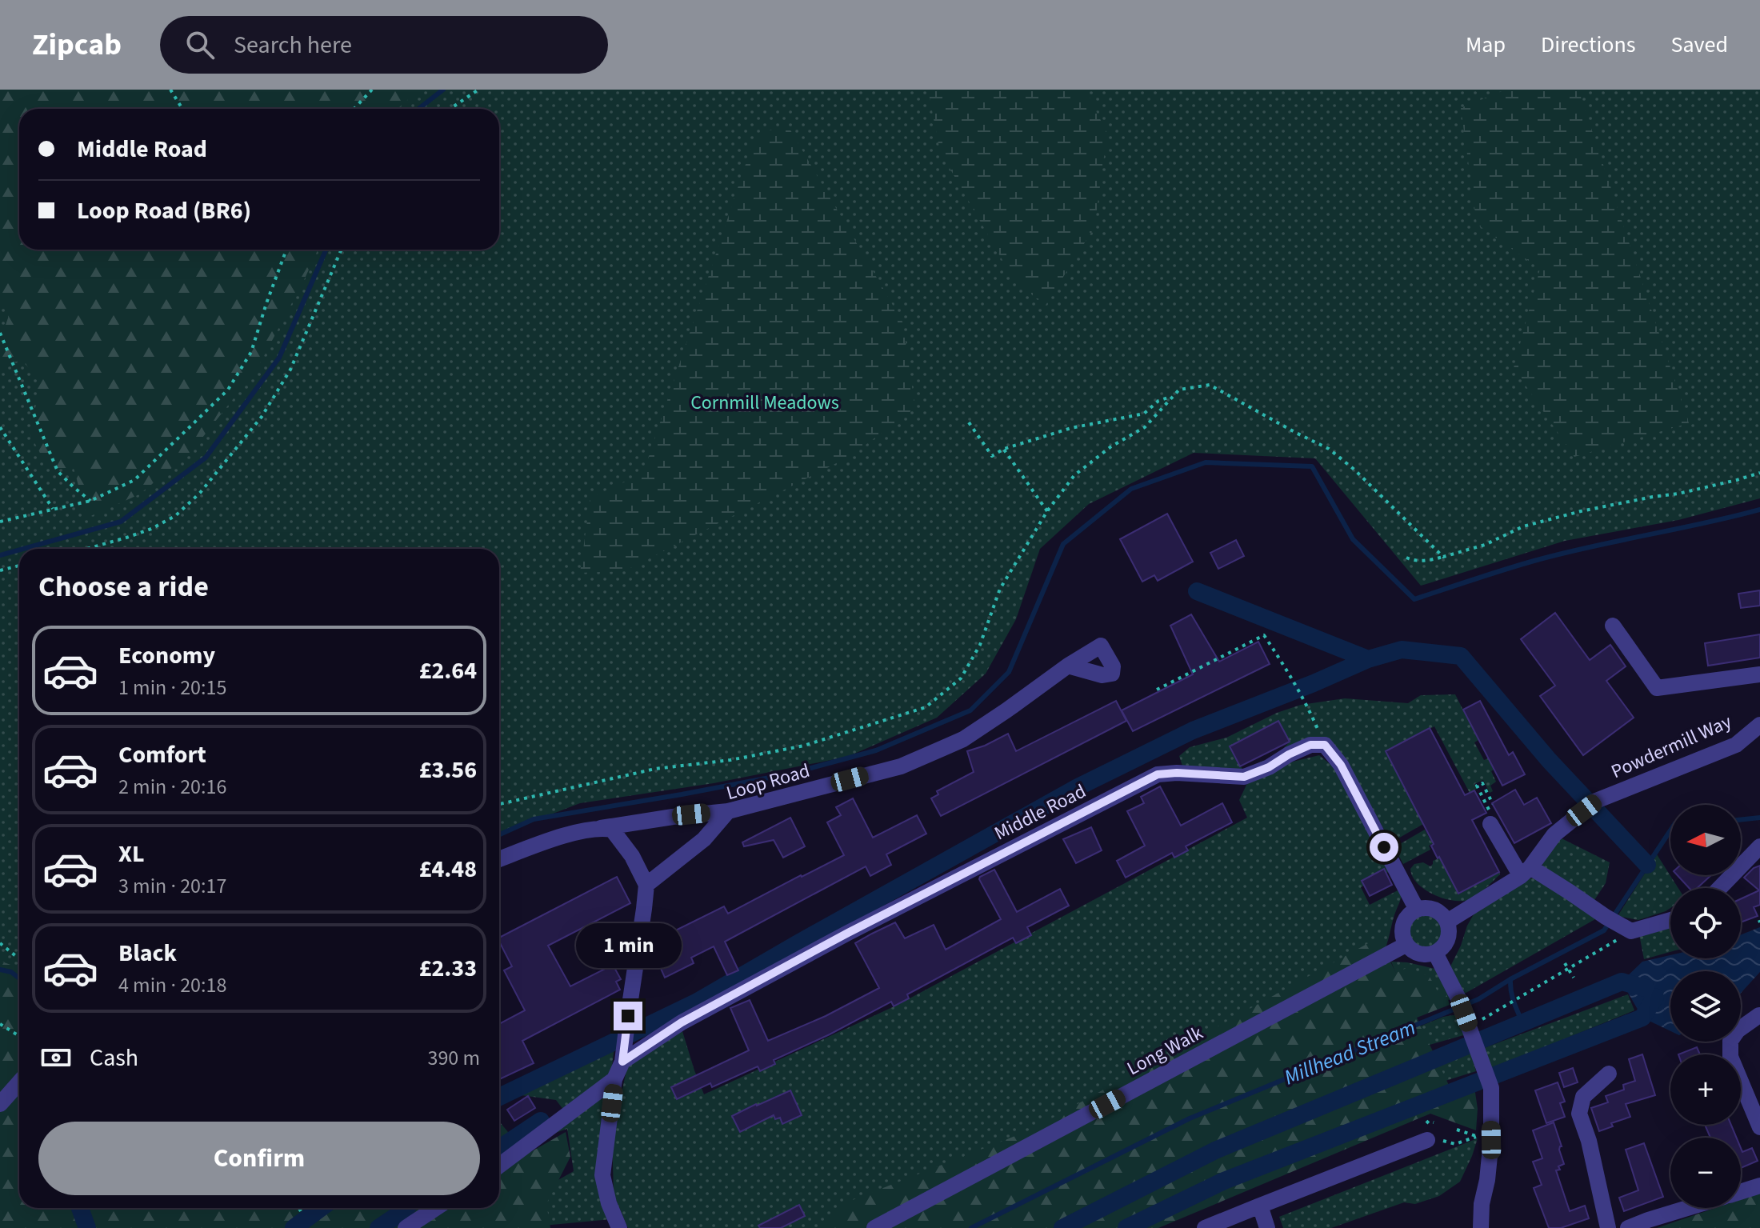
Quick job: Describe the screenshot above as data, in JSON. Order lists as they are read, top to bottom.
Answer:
{
  "streets": {
    "street": [
      "Powdermill Way",
      "Loop Road",
      "Middle Road",
      "Long Walk"
    ]
  },
  "crossings": [
    ["Powdermill Way", "Long Walk"]
  ],
  "water": ["Millhead Stream"],
  "parks": ["Cornmill Meadows"],
  "north": "left",
  "page": {
    "header": "Zipcab",
    "search": "Search here",
    "nav": ["Map", "Directions", "Saved"],
    "banner": ["Middle Road", "Loop Road (BR6)"],
    "heading": "Choose a ride",
    "list": [
      {
        "name": "Economy",
        "note": "1 min · 20:15",
        "value": "£2.64"
      },
      {
        "name": "Comfort",
        "note": "2 min · 20:16",
        "value": "£3.56"
      },
      {
        "name": "XL",
        "note": "3 min · 20:17",
        "value": "£4.48"
      },
      {
        "name": "Black",
        "note": "4 min · 20:18",
        "value": "£2.33"
      }
    ],
    "map_buttons": ["+", "−"],
    "bubble": "1 min",
    "pay": ["Cash", "390 m"],
    "buttons": "Confirm"
  }
}
